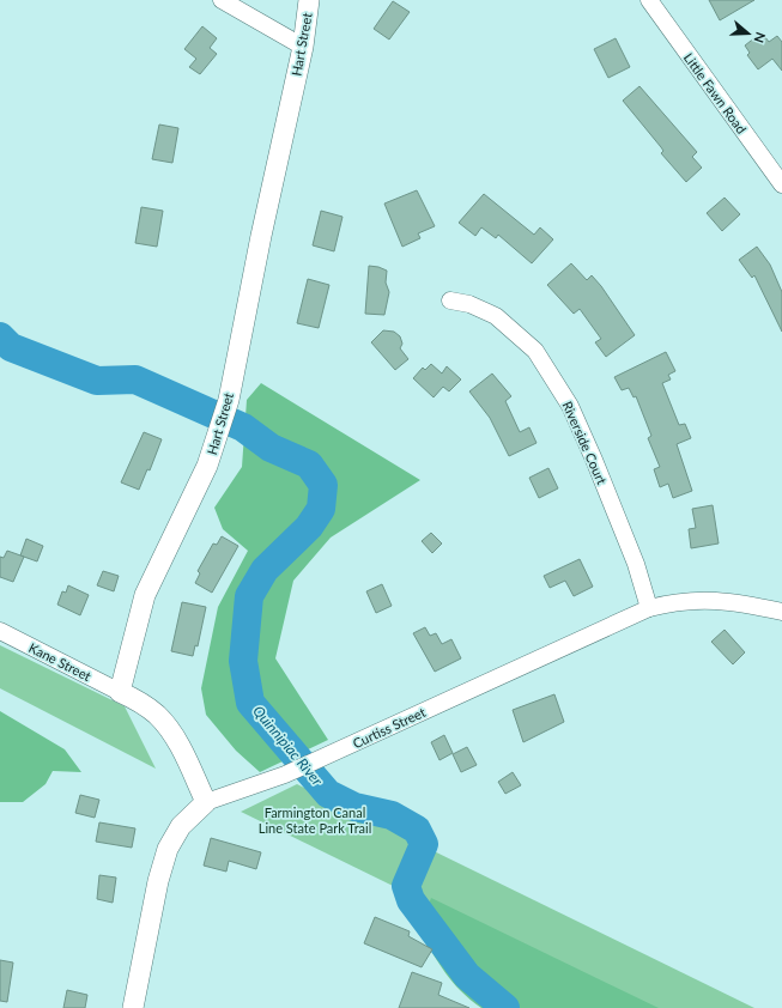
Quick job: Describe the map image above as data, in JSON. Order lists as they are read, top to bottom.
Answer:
{
  "streets": {
    "street": [
      "Hart Street",
      "Little Fawn Road",
      "Riverside Court",
      "Kane Street",
      "Curtiss Street"
    ]
  },
  "crossings": [
    ["Hart Street", "Kane Street"],
    ["Riverside Court", "Curtiss Street"]
  ],
  "water": ["Quinnipiac River"],
  "parks": ["Farmington Canal Line State Park Trail"],
  "north": "right"
}
